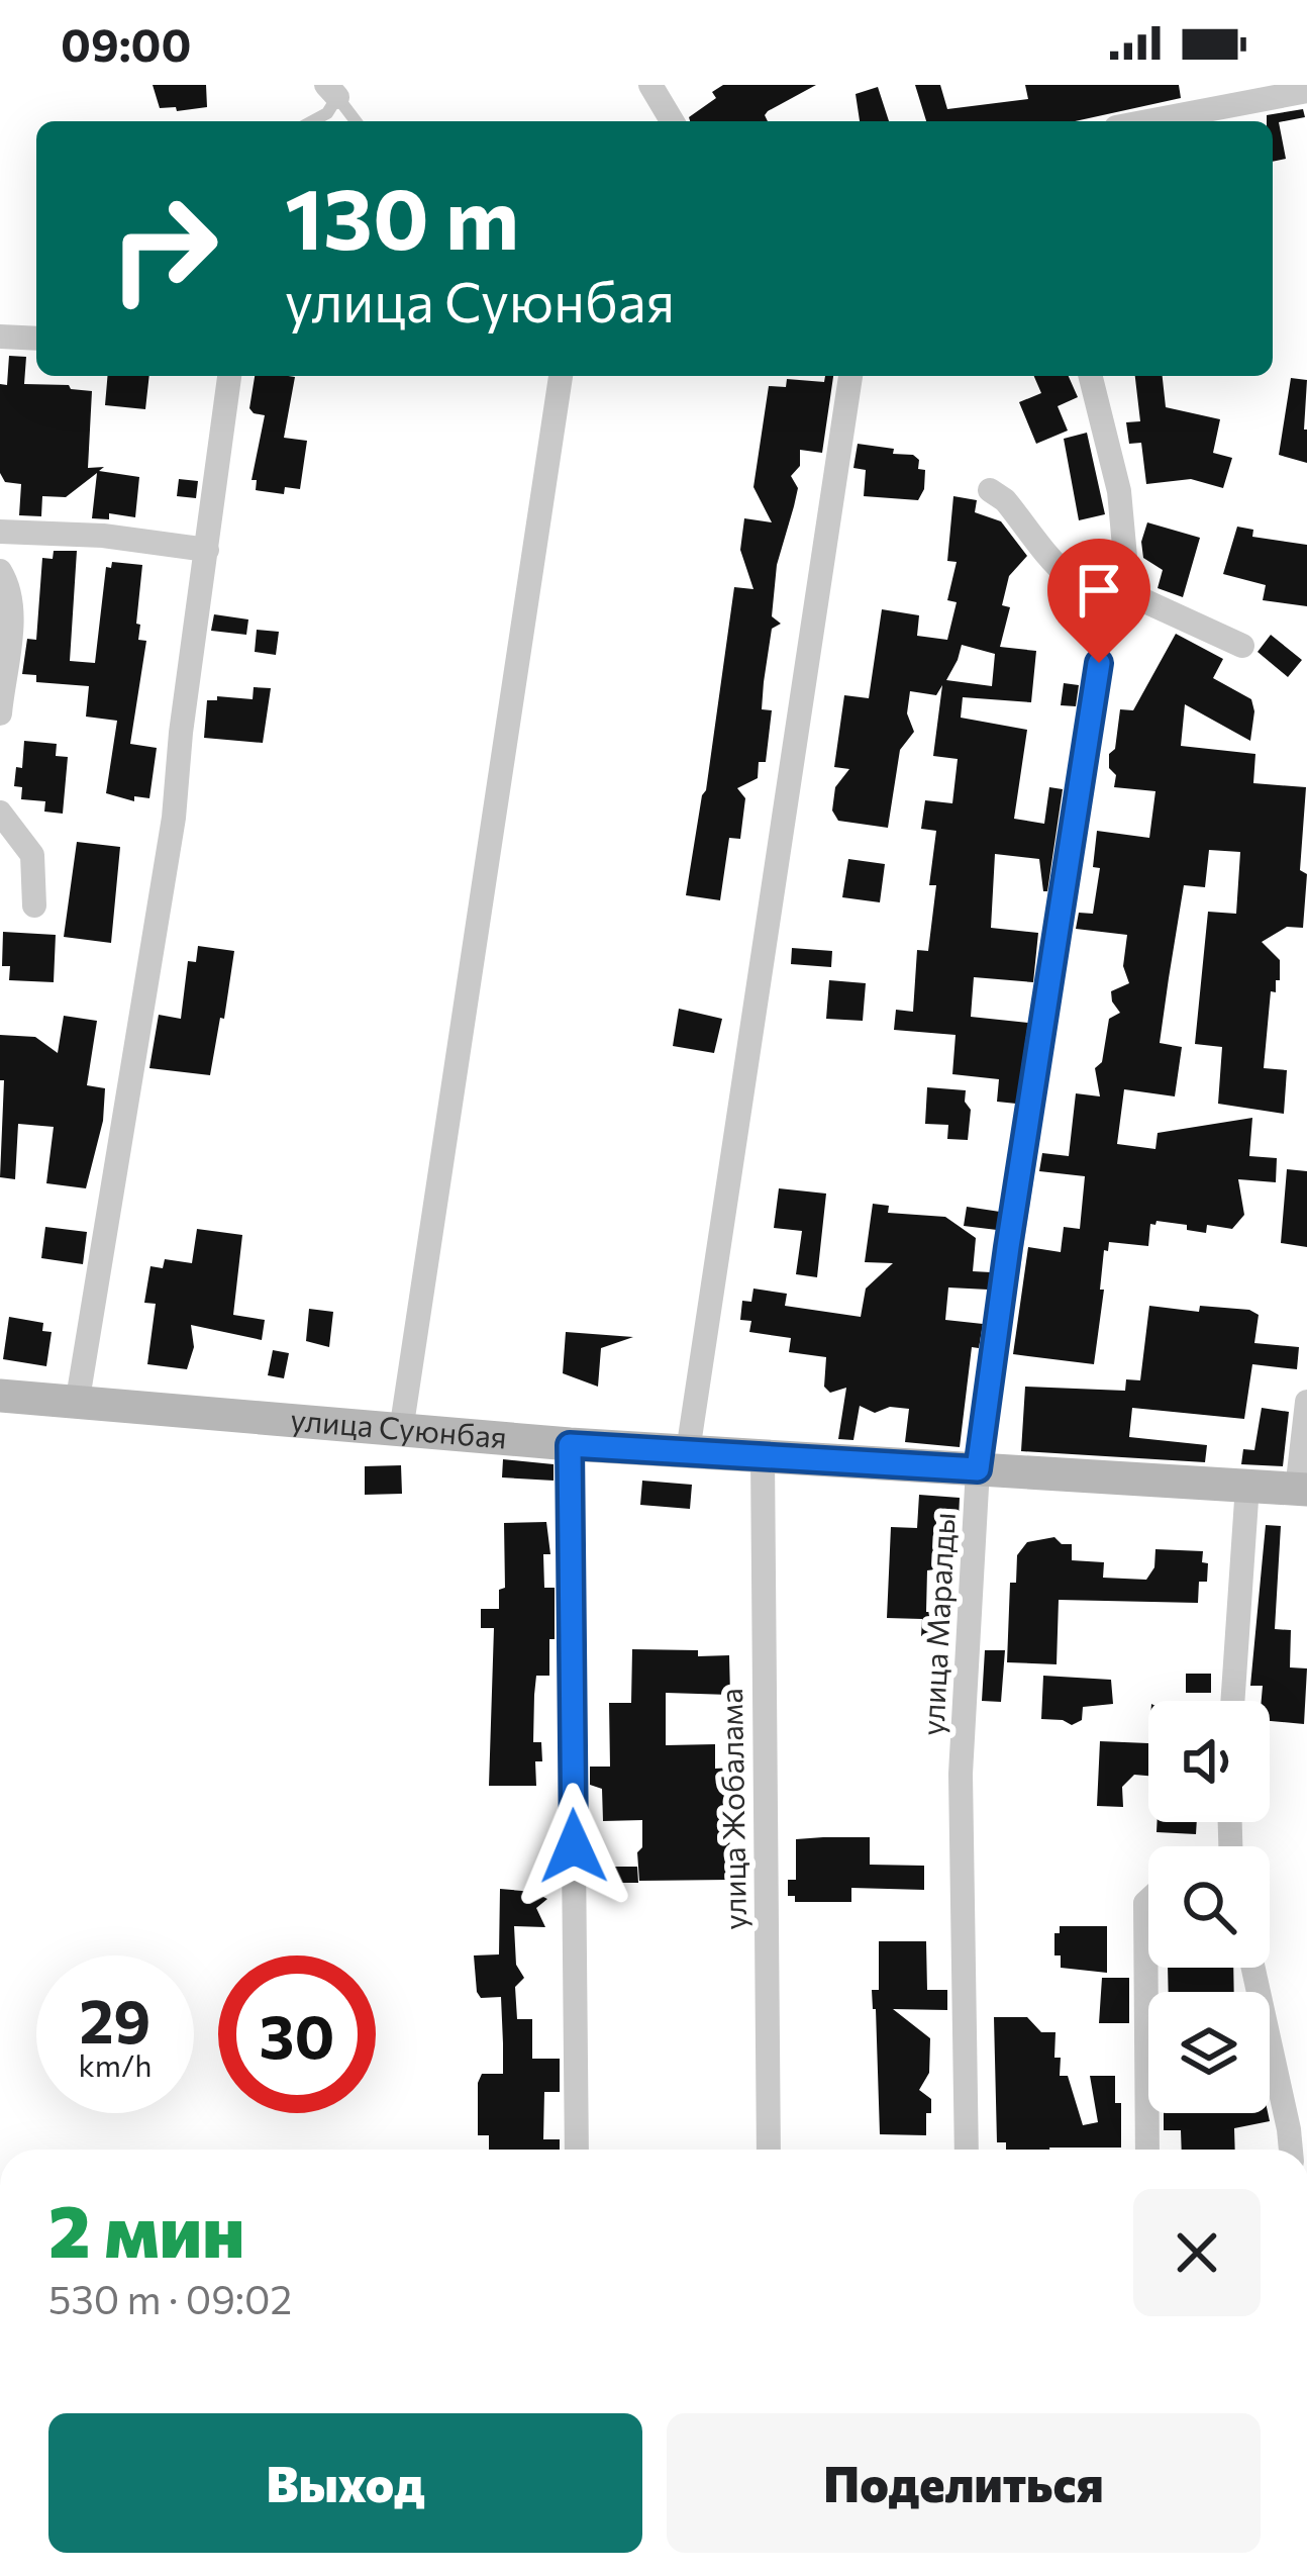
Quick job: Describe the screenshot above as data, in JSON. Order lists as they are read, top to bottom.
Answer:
{
  "streets": {
    "street": ["улица Суюнбая", "улица Маралды", "улица Жобалама"]
  },
  "crossings": [
    ["улица Суюнбая", "улица Маралды"],
    ["улица Суюнбая", "улица Жобалама"]
  ],
  "page": {
    "status": "09:00",
    "turn": ["130 m", "улица Суюнбая"],
    "speed": "29 km/h",
    "limit": "30",
    "heading": ["2 мин", "530 m · 09:02"],
    "buttons": ["Выход", "Поделиться"]
  }
}
